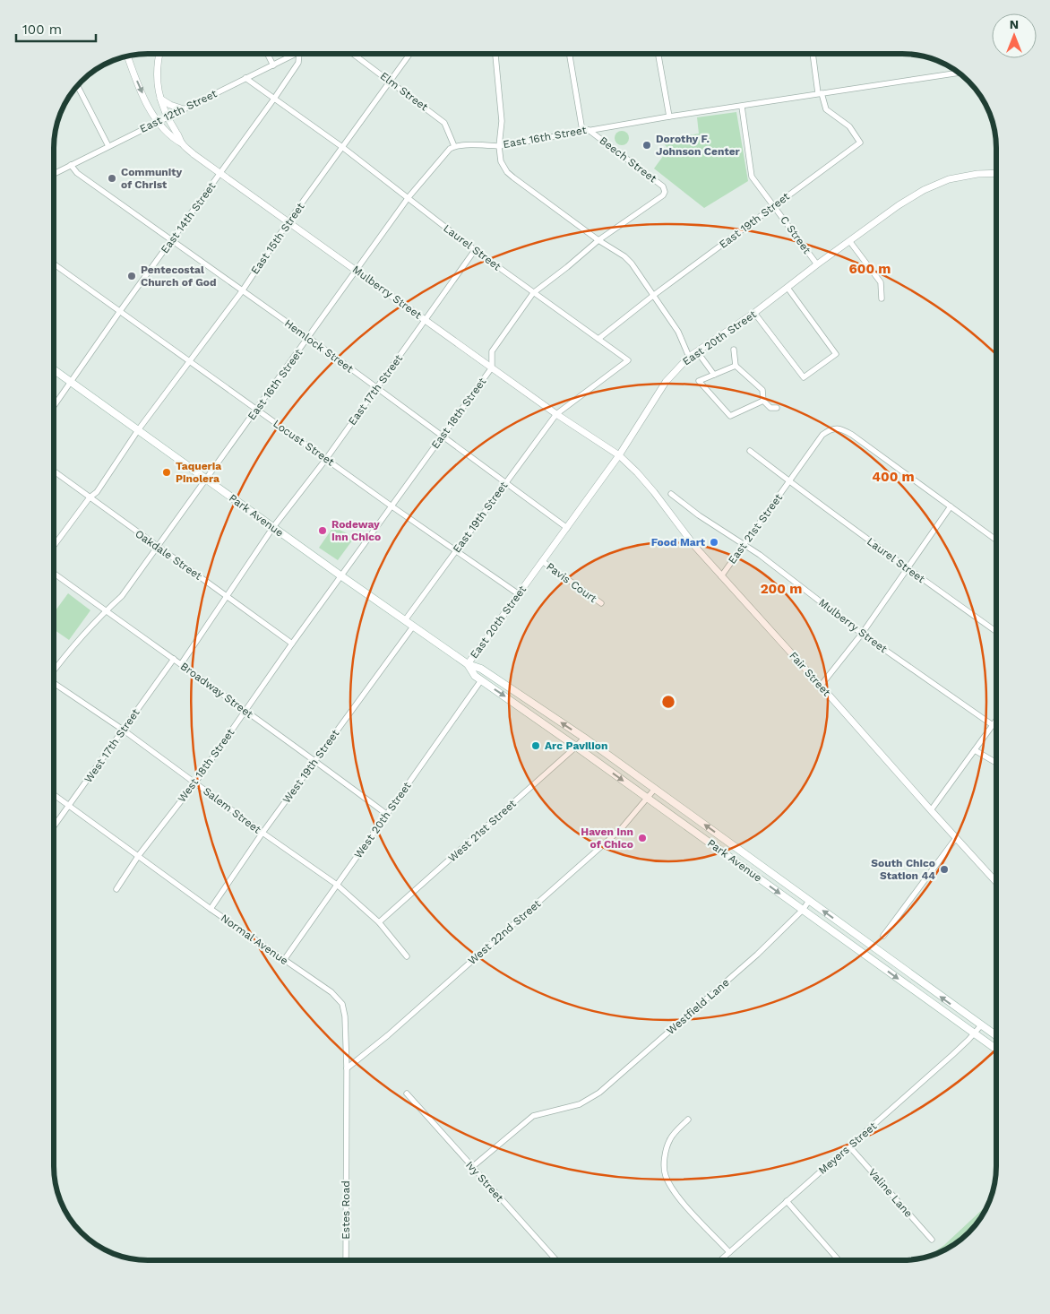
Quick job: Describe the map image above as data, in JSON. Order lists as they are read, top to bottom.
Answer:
{
  "streets": {
    "main road": ["Park Avenue"],
    "street": [
      "Elm Street",
      "East 12th Street",
      "East 16th Street",
      "Beech Street",
      "East 14th Street",
      "East 19th Street",
      "C Street",
      "East 15th Street",
      "Laurel Street",
      "Mulberry Street",
      "East 20th Street",
      "Hemlock Street",
      "East 17th Street",
      "East 18th Street",
      "Locust Street",
      "East 21st Street",
      "Oakdale Street",
      "Pavis Court",
      "Fair Street",
      "Broadway Street",
      "West 17th Street",
      "West 18th Street",
      "West 19th Street",
      "Salem Street",
      "West 20th Street",
      "West 21st Street",
      "West 22nd Street",
      "Normal Avenue",
      "Westfield Lane",
      "Meyers Street",
      "Ivy Street",
      "Valine Lane",
      "Estes Road"
    ]
  },
  "crossings": [
    ["Elm Street", "East 16th Street"],
    ["Elm Street", "East 15th Street"],
    ["East 12th Street", "Laurel Street"],
    ["East 12th Street", "Mulberry Street"],
    ["East 12th Street", "Hemlock Street"],
    ["East 16th Street", "Beech Street"],
    ["East 16th Street", "East 19th Street"],
    ["East 16th Street", "C Street"],
    ["East 16th Street", "Laurel Street"],
    ["East 16th Street", "Mulberry Street"],
    ["East 16th Street", "Hemlock Street"],
    ["East 16th Street", "Locust Street"],
    ["East 16th Street", "Park Avenue"],
    ["East 16th Street", "Oakdale Street"],
    ["East 16th Street", "Broadway Street"],
    ["Beech Street", "East 18th Street"],
    ["East 14th Street", "Laurel Street"],
    ["East 14th Street", "Mulberry Street"],
    ["East 14th Street", "Hemlock Street"],
    ["East 14th Street", "Locust Street"],
    ["East 14th Street", "Park Avenue"],
    ["East 19th Street", "C Street"],
    ["East 19th Street", "Laurel Street"],
    ["East 19th Street", "Mulberry Street"],
    ["East 19th Street", "Hemlock Street"],
    ["East 19th Street", "Locust Street"],
    ["East 19th Street", "Park Avenue"],
    ["C Street", "East 20th Street"],
    ["East 15th Street", "Laurel Street"],
    ["East 15th Street", "Mulberry Street"],
    ["East 15th Street", "Hemlock Street"],
    ["East 15th Street", "Locust Street"],
    ["East 15th Street", "Park Avenue"],
    ["East 15th Street", "Oakdale Street"],
    ["Laurel Street", "Mulberry Street"],
    ["Laurel Street", "East 17th Street"],
    ["Laurel Street", "East 18th Street"],
    ["Laurel Street", "East 21st Street"],
    ["Mulberry Street", "East 20th Street"],
    ["Mulberry Street", "East 17th Street"],
    ["Mulberry Street", "East 18th Street"],
    ["Mulberry Street", "East 21st Street"],
    ["Mulberry Street", "Fair Street"],
    ["East 20th Street", "Hemlock Street"],
    ["East 20th Street", "Locust Street"],
    ["East 20th Street", "Park Avenue"],
    ["East 20th Street", "Pavis Court"],
    ["East 20th Street", "Fair Street"],
    ["Hemlock Street", "East 17th Street"],
    ["Hemlock Street", "East 18th Street"],
    ["East 17th Street", "Locust Street"],
    ["East 17th Street", "Park Avenue"],
    ["East 18th Street", "Locust Street"],
    ["East 18th Street", "Park Avenue"],
    ["East 18th Street", "West 18th Street"],
    ["Park Avenue", "West 18th Street"],
    ["Park Avenue", "West 19th Street"],
    ["Park Avenue", "West 20th Street"],
    ["Park Avenue", "West 21st Street"],
    ["Park Avenue", "West 22nd Street"],
    ["Park Avenue", "Westfield Lane"],
    ["Park Avenue", "Meyers Street"],
    ["East 21st Street", "Fair Street"],
    ["Oakdale Street", "West 18th Street"],
    ["Broadway Street", "West 17th Street"],
    ["Broadway Street", "West 18th Street"],
    ["Broadway Street", "West 19th Street"],
    ["Broadway Street", "West 20th Street"],
    ["West 17th Street", "Salem Street"],
    ["West 17th Street", "Normal Avenue"],
    ["West 18th Street", "Salem Street"],
    ["West 18th Street", "Normal Avenue"],
    ["West 19th Street", "Salem Street"],
    ["West 19th Street", "Normal Avenue"],
    ["Salem Street", "West 20th Street"],
    ["Salem Street", "West 21st Street"],
    ["West 20th Street", "Normal Avenue"],
    ["West 22nd Street", "Normal Avenue"],
    ["Normal Avenue", "Estes Road"],
    ["Westfield Lane", "Ivy Street"],
    ["Meyers Street", "Valine Lane"]
  ],
  "places": [
    "Dorothy F. Johnson Center",
    "Community of Christ",
    "Pentecostal Church of God",
    "Taqueria Pinolera",
    "Rodeway Inn Chico",
    "Food Mart",
    "Arc Pavilion",
    "Haven Inn of Chico",
    "South Chico Station 44"
  ],
  "scale_bar": "100 m",
  "north": "top",
  "rings": ["600 m", "400 m", "200 m"]
}
